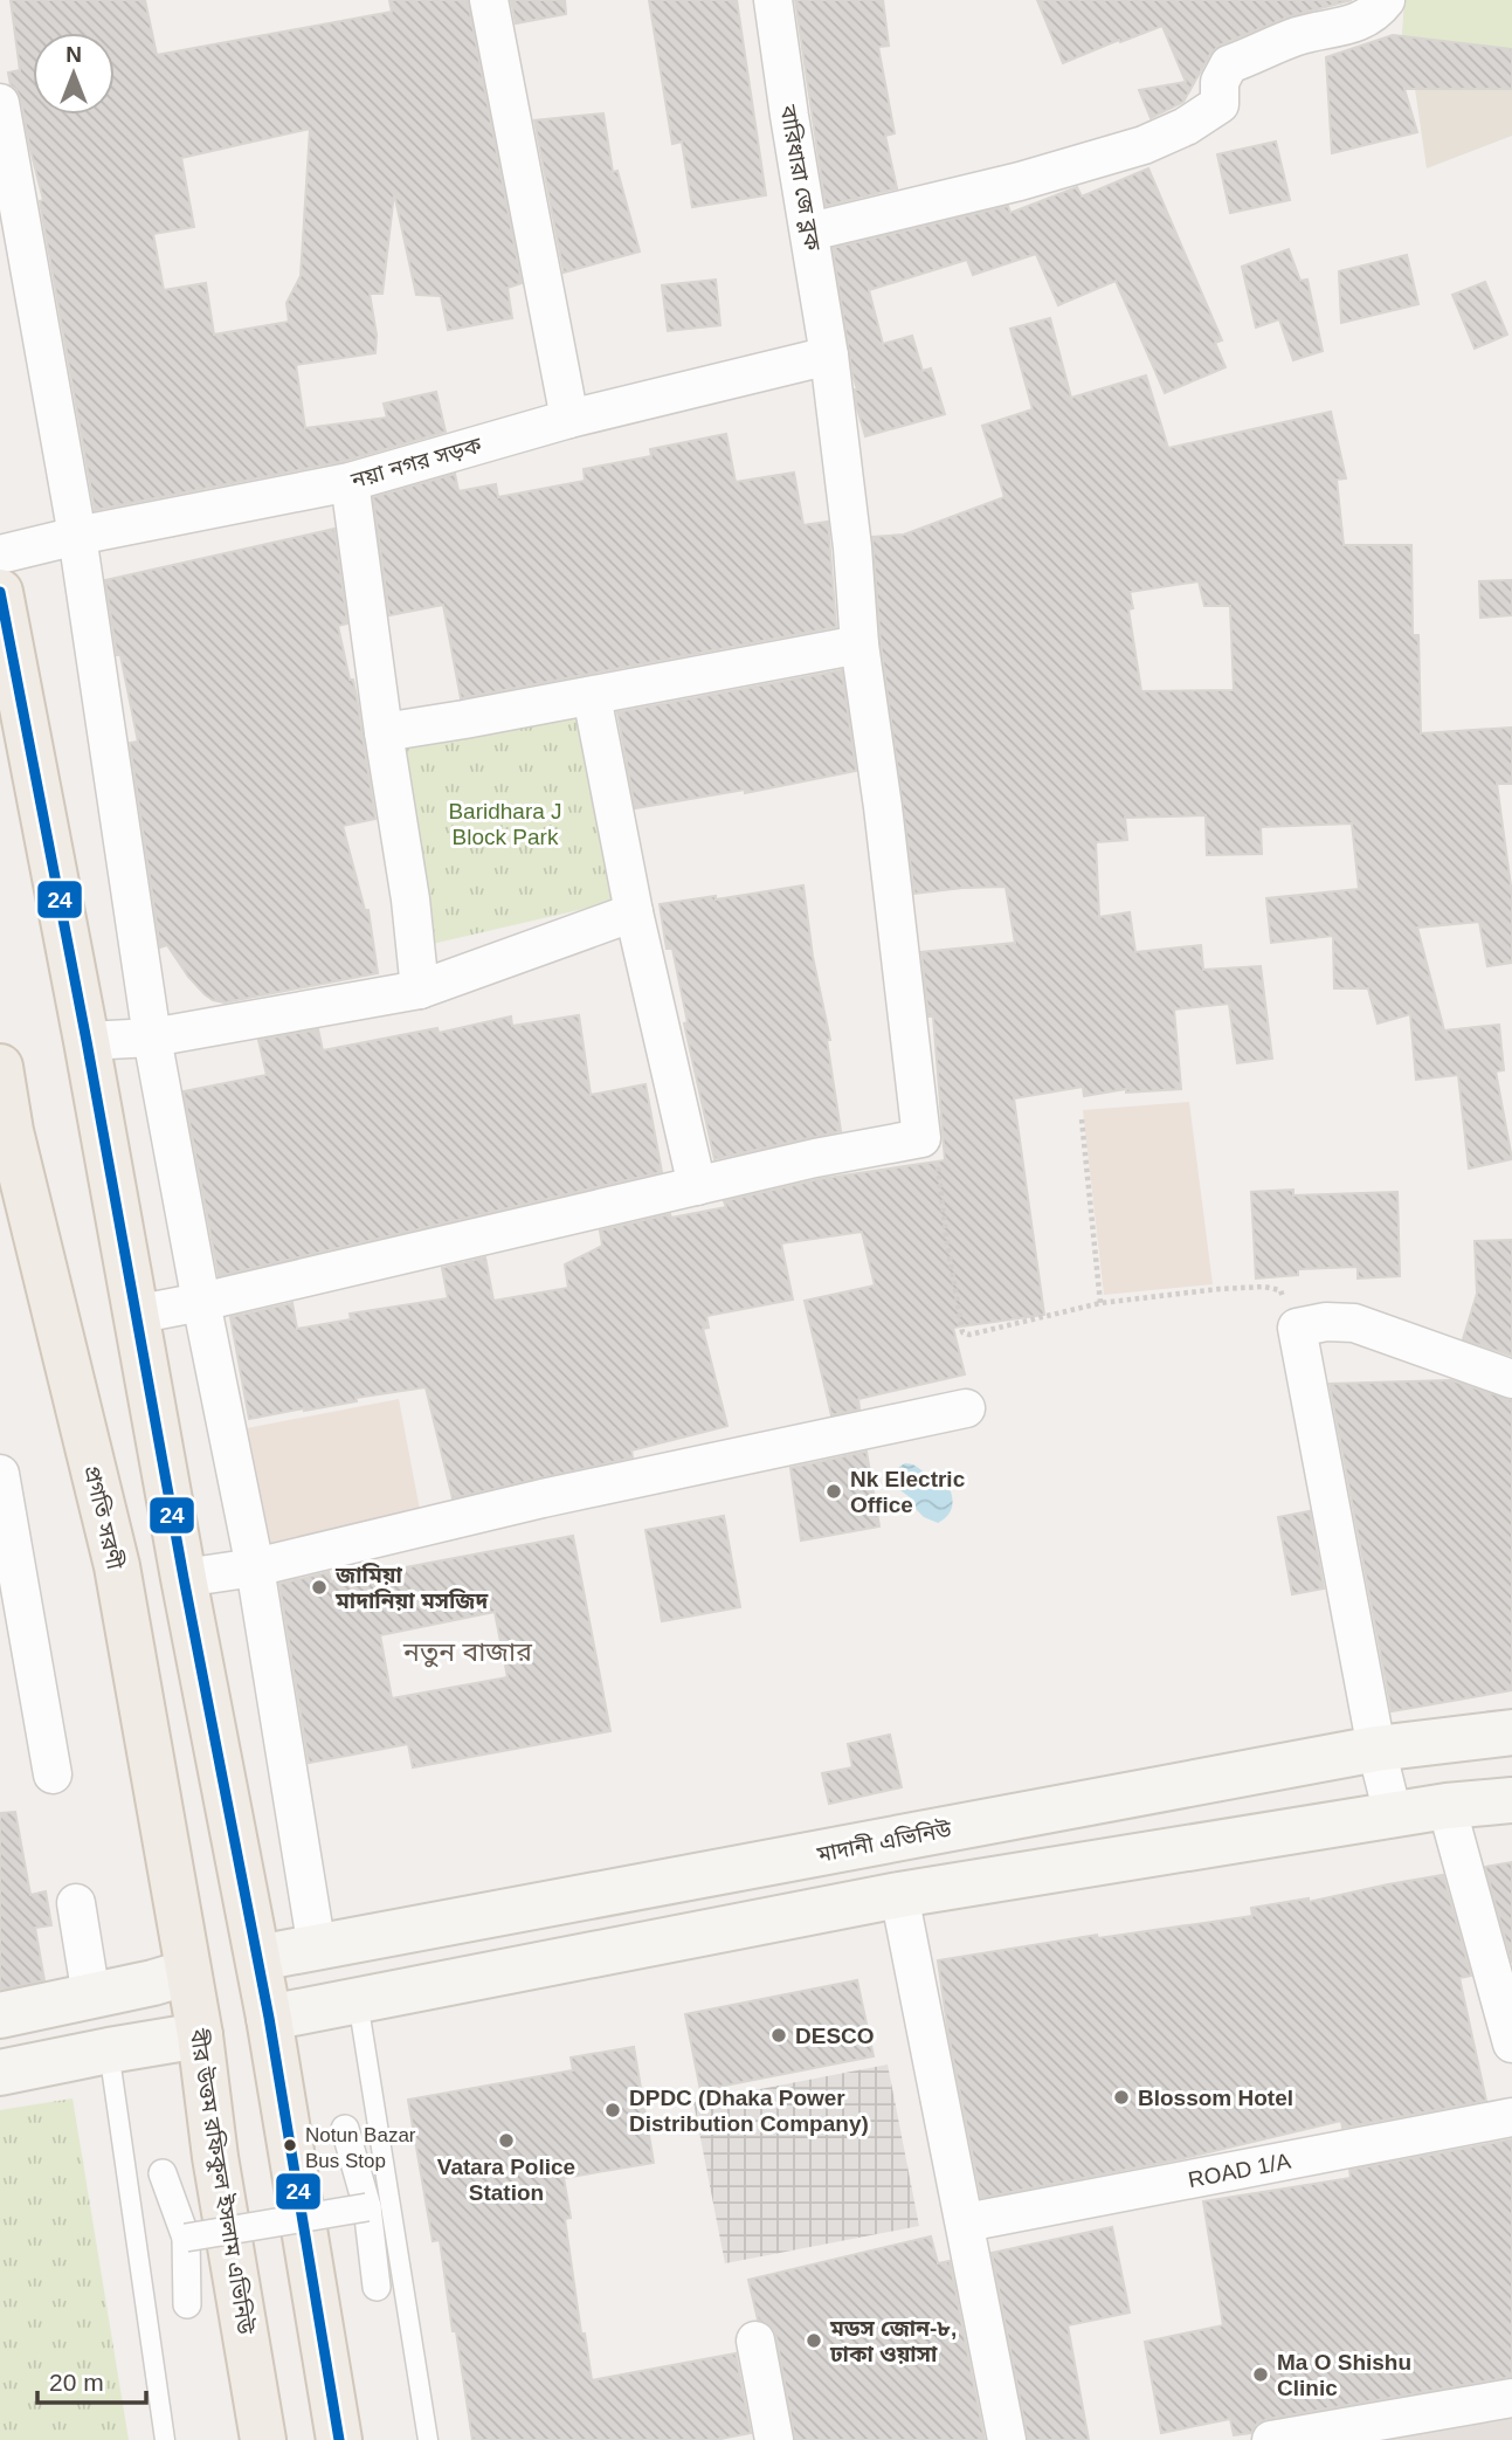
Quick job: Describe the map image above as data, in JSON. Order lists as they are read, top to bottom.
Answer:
{
  "streets": {
    "main road": ["প্রগতি সরণী", "মাদানী এভিনিউ", "বীর উত্তম রফিকুল ইসলাম এভিনিউ"],
    "street": ["বারিধারা জে ব্লক", "নয়া নগর সড়ক", "ROAD 1/A"]
  },
  "crossings": [
    ["বারিধারা জে ব্লক", "নয়া নগর সড়ক"],
    ["প্রগতি সরণী", "বীর উত্তম রফিকুল ইসলাম এভিনিউ"]
  ],
  "districts": ["নতুন বাজার"],
  "parks": ["Baridhara J Block Park"],
  "places": [
    "Nk Electric Office",
    "জামিয়া মাদানিয়া মসজিদ",
    "DESCO",
    "Blossom Hotel",
    "DPDC (Dhaka Power Distribution Company)",
    "Vatara Police Station",
    "Notun Bazar Bus Stop",
    "মডস জোন-৮, ঢাকা ওয়াসা",
    "Ma O Shishu Clinic"
  ],
  "lines": ["transit line 24"],
  "scale_bar": "20 m",
  "north": "top"
}
